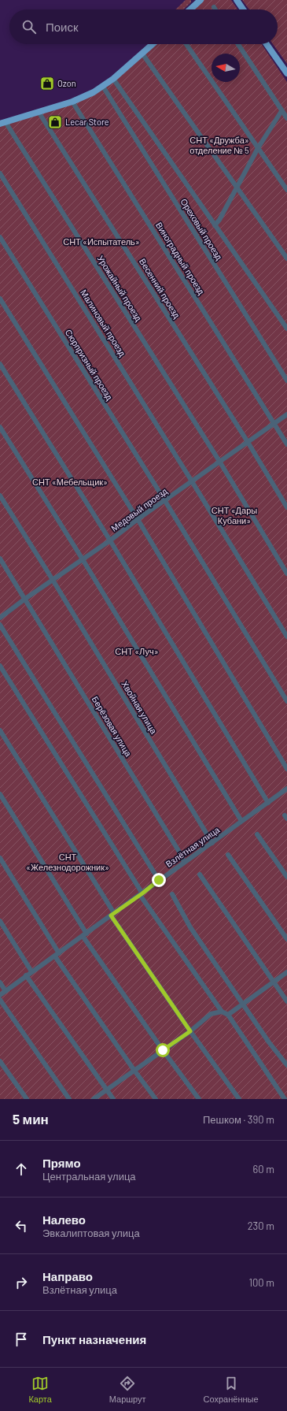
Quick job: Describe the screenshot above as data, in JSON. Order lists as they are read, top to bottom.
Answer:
{
  "streets": {
    "street": [
      "Ореховый проезд",
      "Виноградный проезд",
      "Урожайный проезд",
      "Весенний проезд",
      "Малиновый проезд",
      "Сюрпризный проезд",
      "Медовый проезд",
      "Хвойная улица",
      "Берёзовая улица",
      "Взлётная улица"
    ]
  },
  "crossings": [
    ["Виноградный проезд", "Медовый проезд"],
    ["Урожайный проезд", "Медовый проезд"],
    ["Весенний проезд", "Медовый проезд"],
    ["Малиновый проезд", "Медовый проезд"],
    ["Сюрпризный проезд", "Медовый проезд"],
    ["Медовый проезд", "Хвойная улица"],
    ["Медовый проезд", "Берёзовая улица"],
    ["Хвойная улица", "Взлётная улица"],
    ["Берёзовая улица", "Взлётная улица"]
  ],
  "parks": [
    "СНТ «Дружба» отделение № 5",
    "СНТ «Испытатель»",
    "СНТ «Мебельщик»",
    "СНТ «Дары Кубани»",
    "СНТ «Луч»",
    "СНТ «Железнодорожник»"
  ],
  "places": {
    "shop": ["Ozon", "Lecar Store"]
  },
  "north": "left",
  "page": {
    "search": "Поиск",
    "heading": ["5 мин", "Пешком · 390 m"],
    "list": [
      ["Прямо", "Центральная улица", "60 m"],
      ["Налево", "Эвкалиптовая улица", "230 m"],
      ["Направо", "Взлётная улица", "100 m"],
      "Пункт назначения"
    ],
    "nav": ["Карта", "Маршрут", "Сохранённые"]
  }
}
